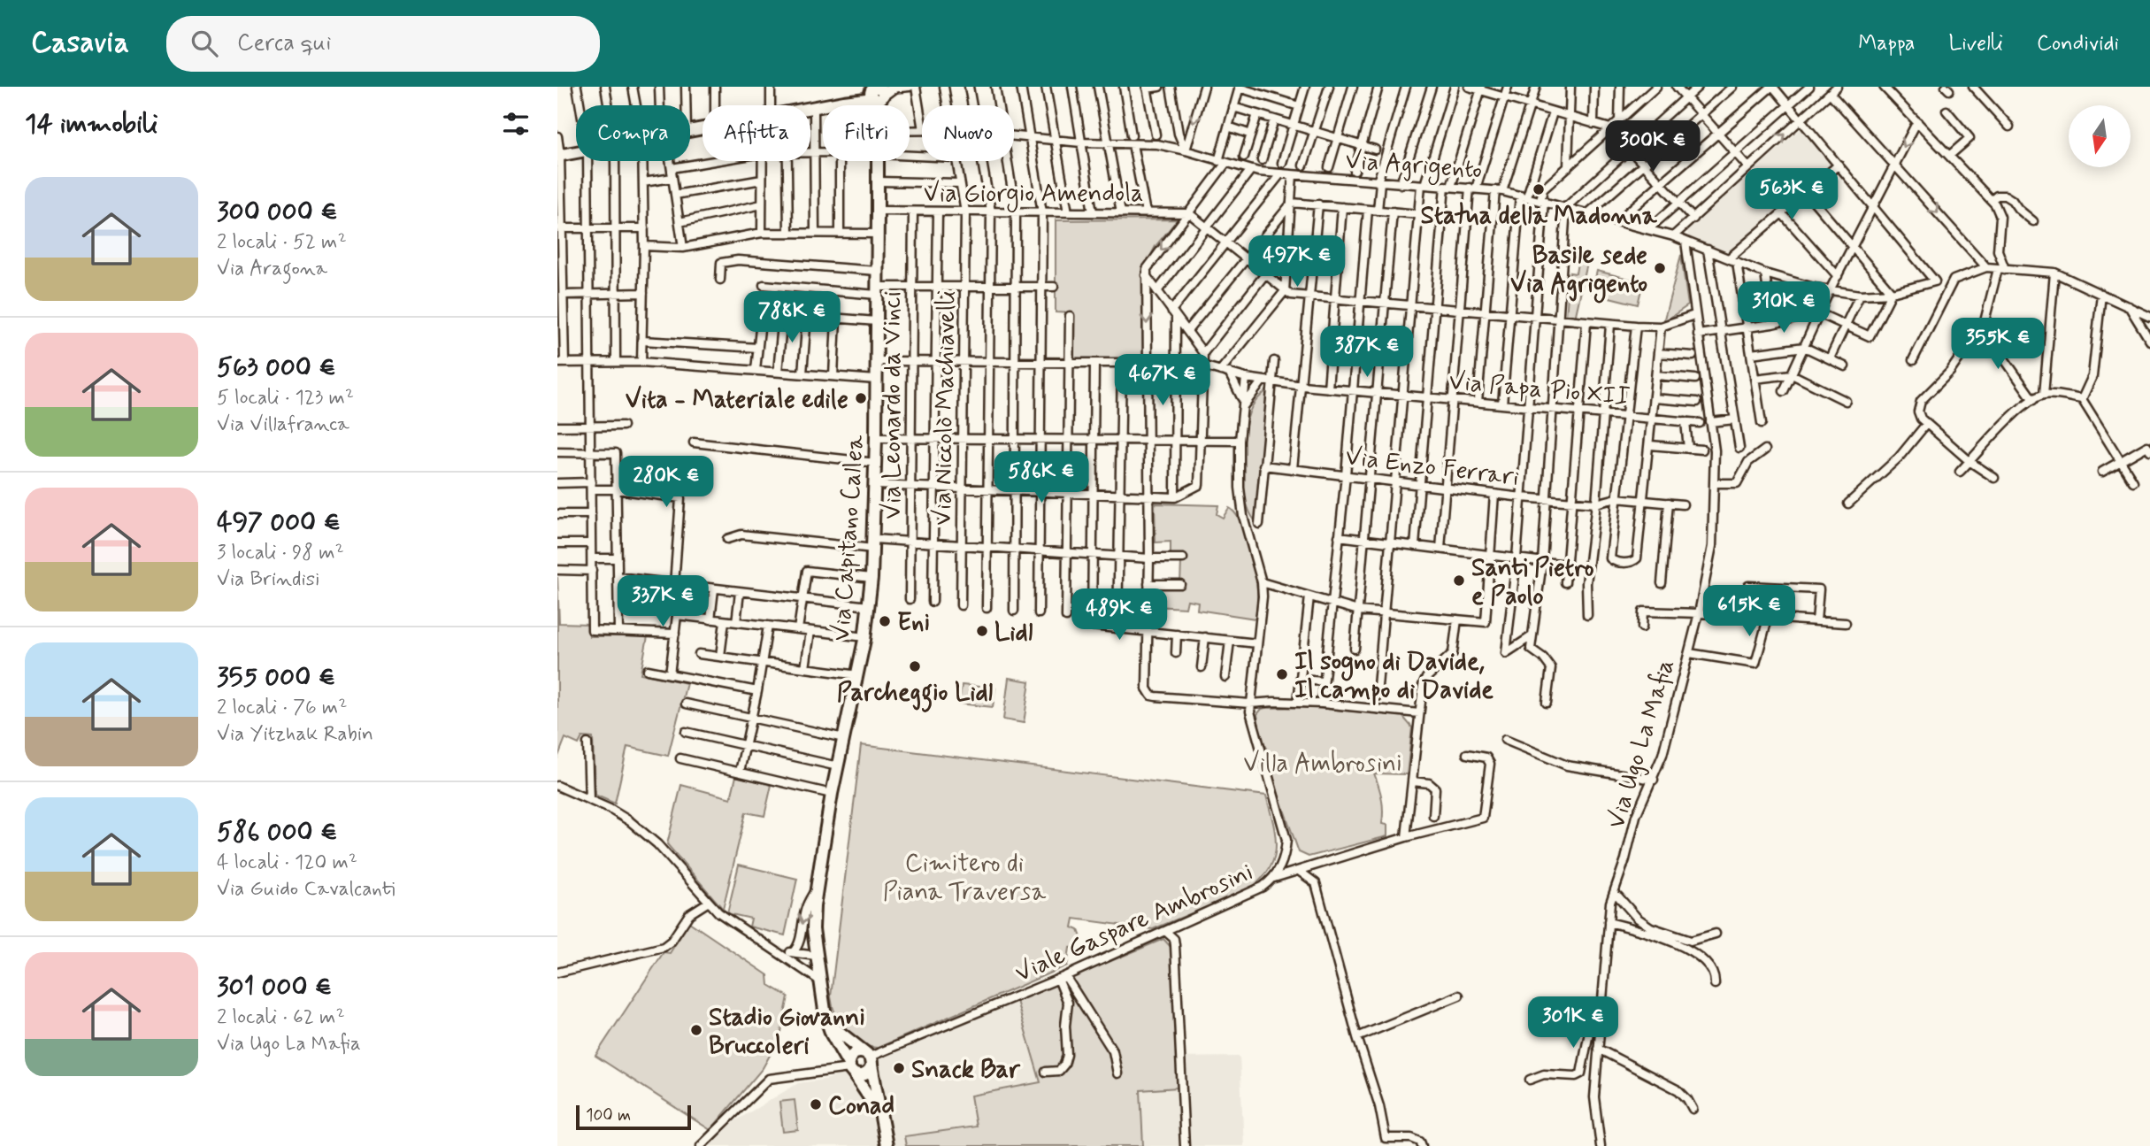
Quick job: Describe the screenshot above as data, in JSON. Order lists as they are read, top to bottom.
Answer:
{
  "streets": {
    "main road": ["Via Capitano Callea"],
    "street": [
      "Via Agrigento",
      "Via Giorgio Amendola",
      "Via Papa Pio XII",
      "Via Leonardo da Vinci",
      "Via Niccolò Machiavelli",
      "Via Enzo Ferrari",
      "Via Ugo La Mafia",
      "Viale Gaspare Ambrosini"
    ]
  },
  "crossings": [
    ["Via Agrigento", "Via Ugo La Mafia"],
    ["Via Giorgio Amendola", "Via Leonardo da Vinci"],
    ["Via Giorgio Amendola", "Via Niccolò Machiavelli"],
    ["Via Giorgio Amendola", "Via Capitano Callea"],
    ["Via Papa Pio XII", "Via Leonardo da Vinci"],
    ["Via Papa Pio XII", "Via Niccolò Machiavelli"],
    ["Via Papa Pio XII", "Via Capitano Callea"],
    ["Via Papa Pio XII", "Viale Gaspare Ambrosini"],
    ["Via Capitano Callea", "Viale Gaspare Ambrosini"]
  ],
  "parks": ["Villa Ambrosini", "Cimitero di Piana Traversa"],
  "places": [
    "Statua della Madonna",
    "Basile sede Via Agrigento",
    "Vita - Materiale edile",
    "Santi Pietro e Paolo",
    "Eni",
    "Lidl",
    "Parcheggio Lidl",
    "Il sogno di Davide, Il campo di Davide",
    "Stadio Giovanni Bruccoleri",
    "Snack Bar",
    "Conad"
  ],
  "scale_bar": "100 m",
  "north": "bottom",
  "page": {
    "header": "Casavia",
    "search": "Cerca qui",
    "nav": ["Mappa", "Livelli", "Condividi"],
    "heading": "14 immobili",
    "chip": [
      "Compra",
      "Affitta",
      "Filtri",
      "Nuovo"
    ],
    "price": [
      "300K €",
      "563K €",
      "497K €",
      "310K €",
      "788K €",
      "355K €",
      "387K €",
      "467K €",
      "586K €",
      "280K €",
      "337K €",
      "615K €",
      "489K €",
      "301K €"
    ],
    "list": [
      {
        "name": "300 000 €",
        "note": "2 locali · 52 m² · Via Aragona"
      },
      {
        "name": "563 000 €",
        "note": "5 locali · 123 m² · Via Villafranca"
      },
      {
        "name": "497 000 €",
        "note": "3 locali · 98 m² · Via Brindisi"
      },
      {
        "name": "355 000 €",
        "note": "2 locali · 76 m² · Via Yitzhak Rabin"
      },
      {
        "name": "586 000 €",
        "note": "4 locali · 120 m² · Via Guido Cavalcanti"
      },
      {
        "name": "301 000 €",
        "note": "2 locali · 62 m² · Via Ugo La Mafia"
      }
    ],
    "scale": "100 m"
  }
}
